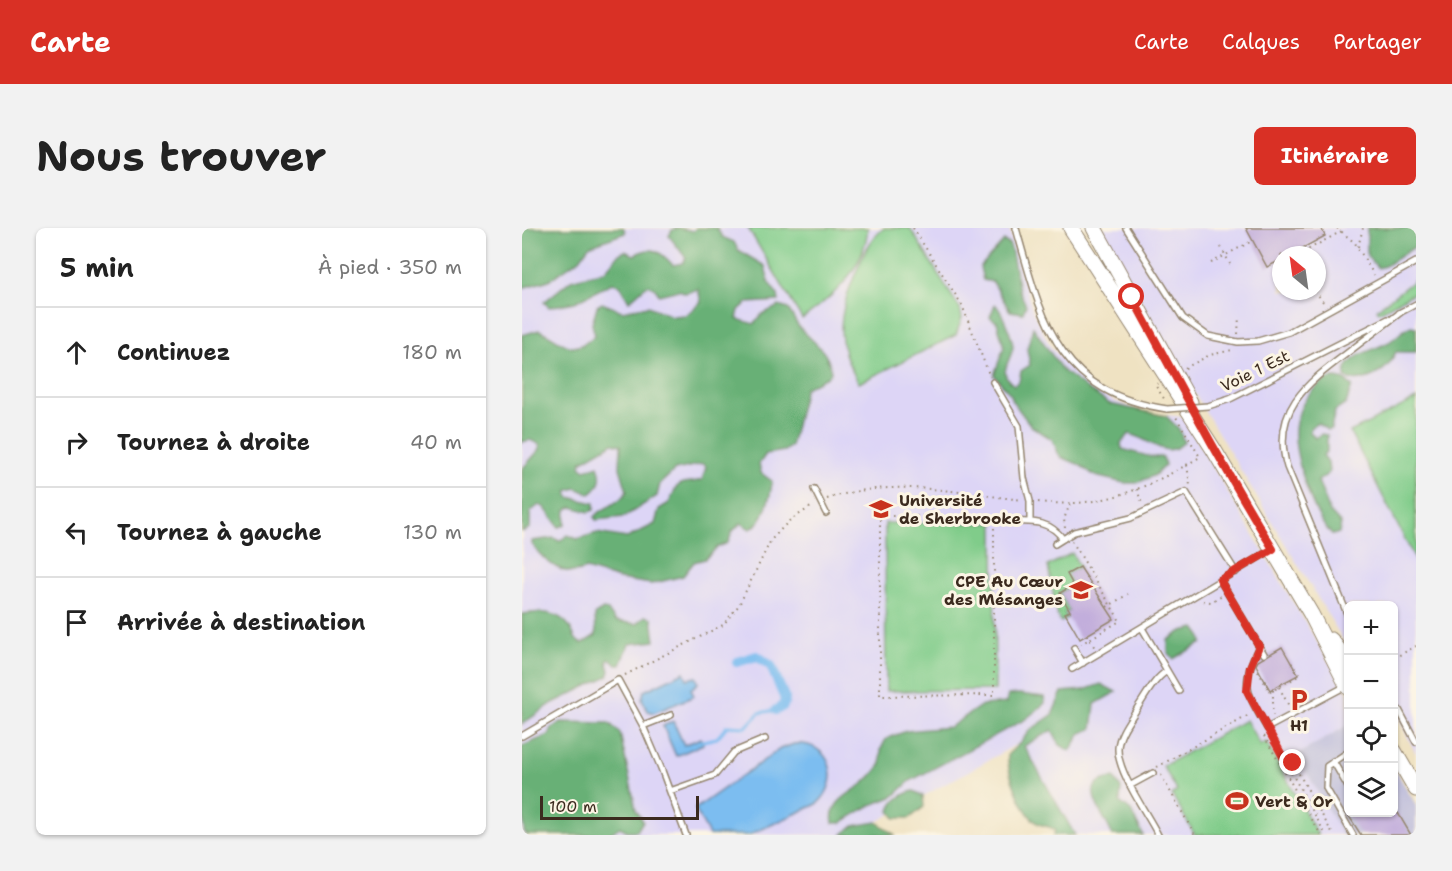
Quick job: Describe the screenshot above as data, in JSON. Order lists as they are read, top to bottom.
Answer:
{
  "streets": {
    "lane": ["Voie 1 Est"]
  },
  "places": {
    "school or university": ["Université de Sherbrooke", "CPE Au Cœur des Mésanges"],
    "parking": ["H1"],
    "sports": ["Vert & Or"]
  },
  "scale_bar": "100 m",
  "north": "top left",
  "page": {
    "header": "Carte",
    "nav": ["Carte", "Calques", "Partager"],
    "buttons": "Itinéraire",
    "title": "Nous trouver",
    "heading": ["5 min", "À pied · 350 m"],
    "list": [
      ["Continuez", "180 m"],
      ["Tournez à droite", "40 m"],
      ["Tournez à gauche", "130 m"],
      "Arrivée à destination"
    ],
    "map_buttons": ["+", "−"],
    "scale": "100 m"
  }
}
